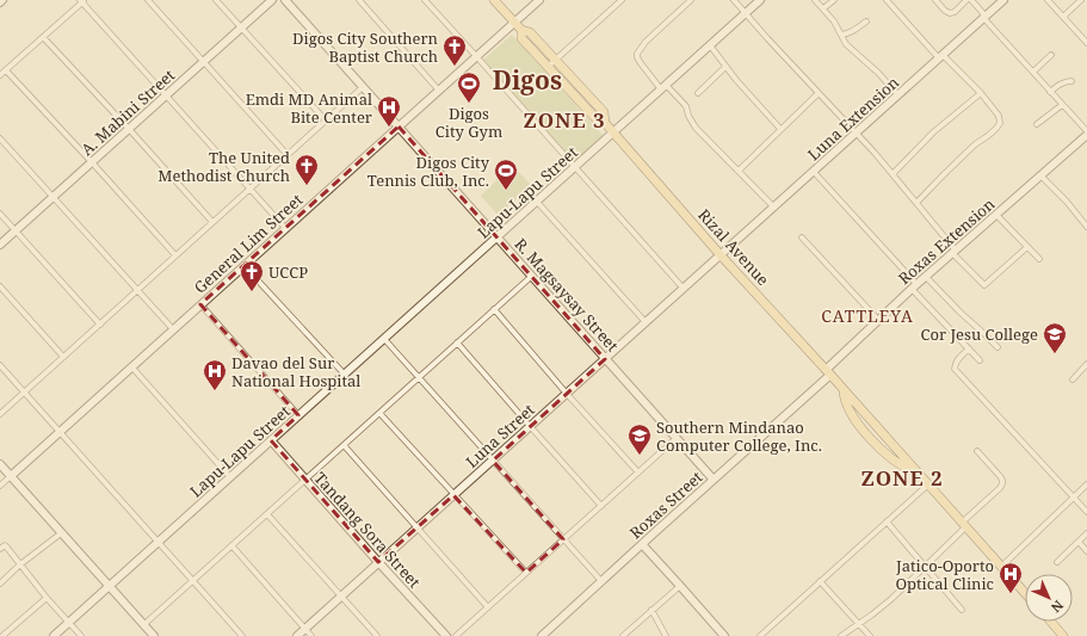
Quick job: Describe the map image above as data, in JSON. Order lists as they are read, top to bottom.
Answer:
{
  "streets": {
    "main road": ["Rizal Avenue"],
    "street": [
      "A. Mabini Street",
      "Luna Extension",
      "Lapu-Lapu Street",
      "Roxas Extension",
      "General Lim Street",
      "R. Magsaysay Street",
      "Luna Street",
      "Roxas Street",
      "Tandang Sora Street"
    ]
  },
  "crossings": [
    ["Luna Extension", "Rizal Avenue"],
    ["Luna Extension", "Luna Street"],
    ["Lapu-Lapu Street", "Rizal Avenue"],
    ["Lapu-Lapu Street", "R. Magsaysay Street"],
    ["Lapu-Lapu Street", "Tandang Sora Street"],
    ["Roxas Extension", "Rizal Avenue"],
    ["Roxas Extension", "Roxas Street"],
    ["General Lim Street", "Rizal Avenue"],
    ["General Lim Street", "R. Magsaysay Street"],
    ["Rizal Avenue", "Luna Street"],
    ["Rizal Avenue", "Roxas Street"],
    ["R. Magsaysay Street", "Luna Street"],
    ["R. Magsaysay Street", "Roxas Street"],
    ["Luna Street", "Tandang Sora Street"]
  ],
  "districts": [
    "Digos",
    "ZONE 3",
    "CATTLEYA",
    "ZONE 2"
  ],
  "places": {
    "church": ["Digos City Southern Baptist Church", "The United Methodist Church", "UCCP"],
    "sports": ["Digos City Gym", "Digos City Tennis Club, Inc."],
    "hospital": ["Emdi MD Animal Bite Center", "Davao del Sur National Hospital", "Jatico-Oporto Optical Clinic"],
    "school or university": ["Cor Jesu College", "Southern Mindanao Computer College, Inc."]
  },
  "north": "bottom right"
}
